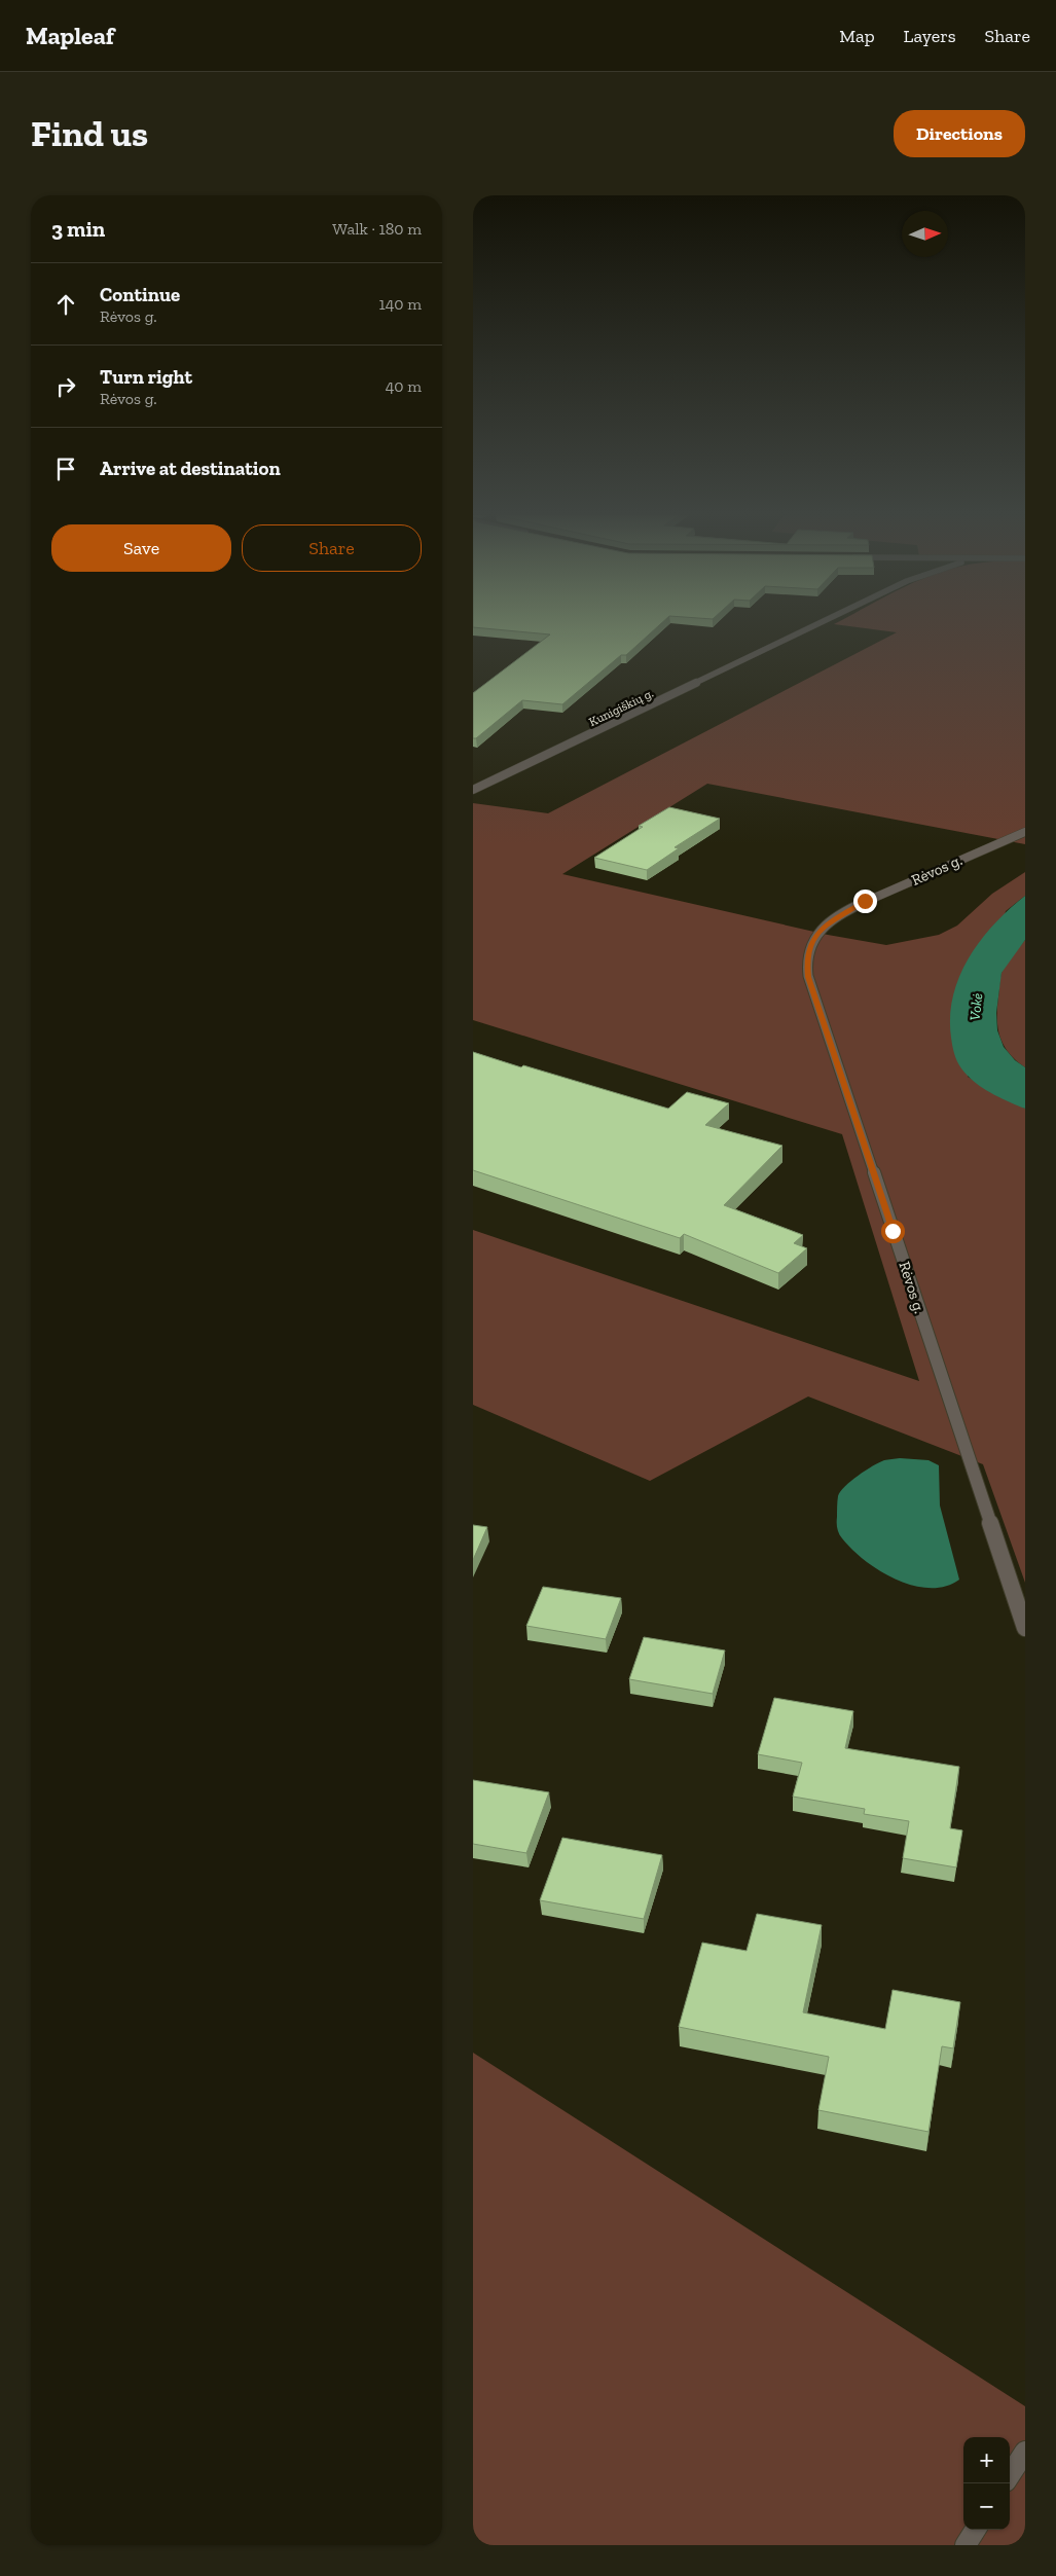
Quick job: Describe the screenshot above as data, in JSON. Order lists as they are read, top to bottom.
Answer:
{
  "streets": {
    "street": ["Kunigiškių g.", "Rėvos g."]
  },
  "water": ["Vokė"],
  "north": "right",
  "page": {
    "header": "Mapleaf",
    "nav": ["Map", "Layers", "Share"],
    "buttons": [
      "Directions",
      ["Save", "Share"]
    ],
    "title": "Find us",
    "heading": ["3 min", "Walk · 180 m"],
    "list": [
      ["Continue", "Rėvos g.", "140 m"],
      ["Turn right", "Rėvos g.", "40 m"],
      "Arrive at destination"
    ],
    "map_buttons": ["+", "−"]
  }
}
